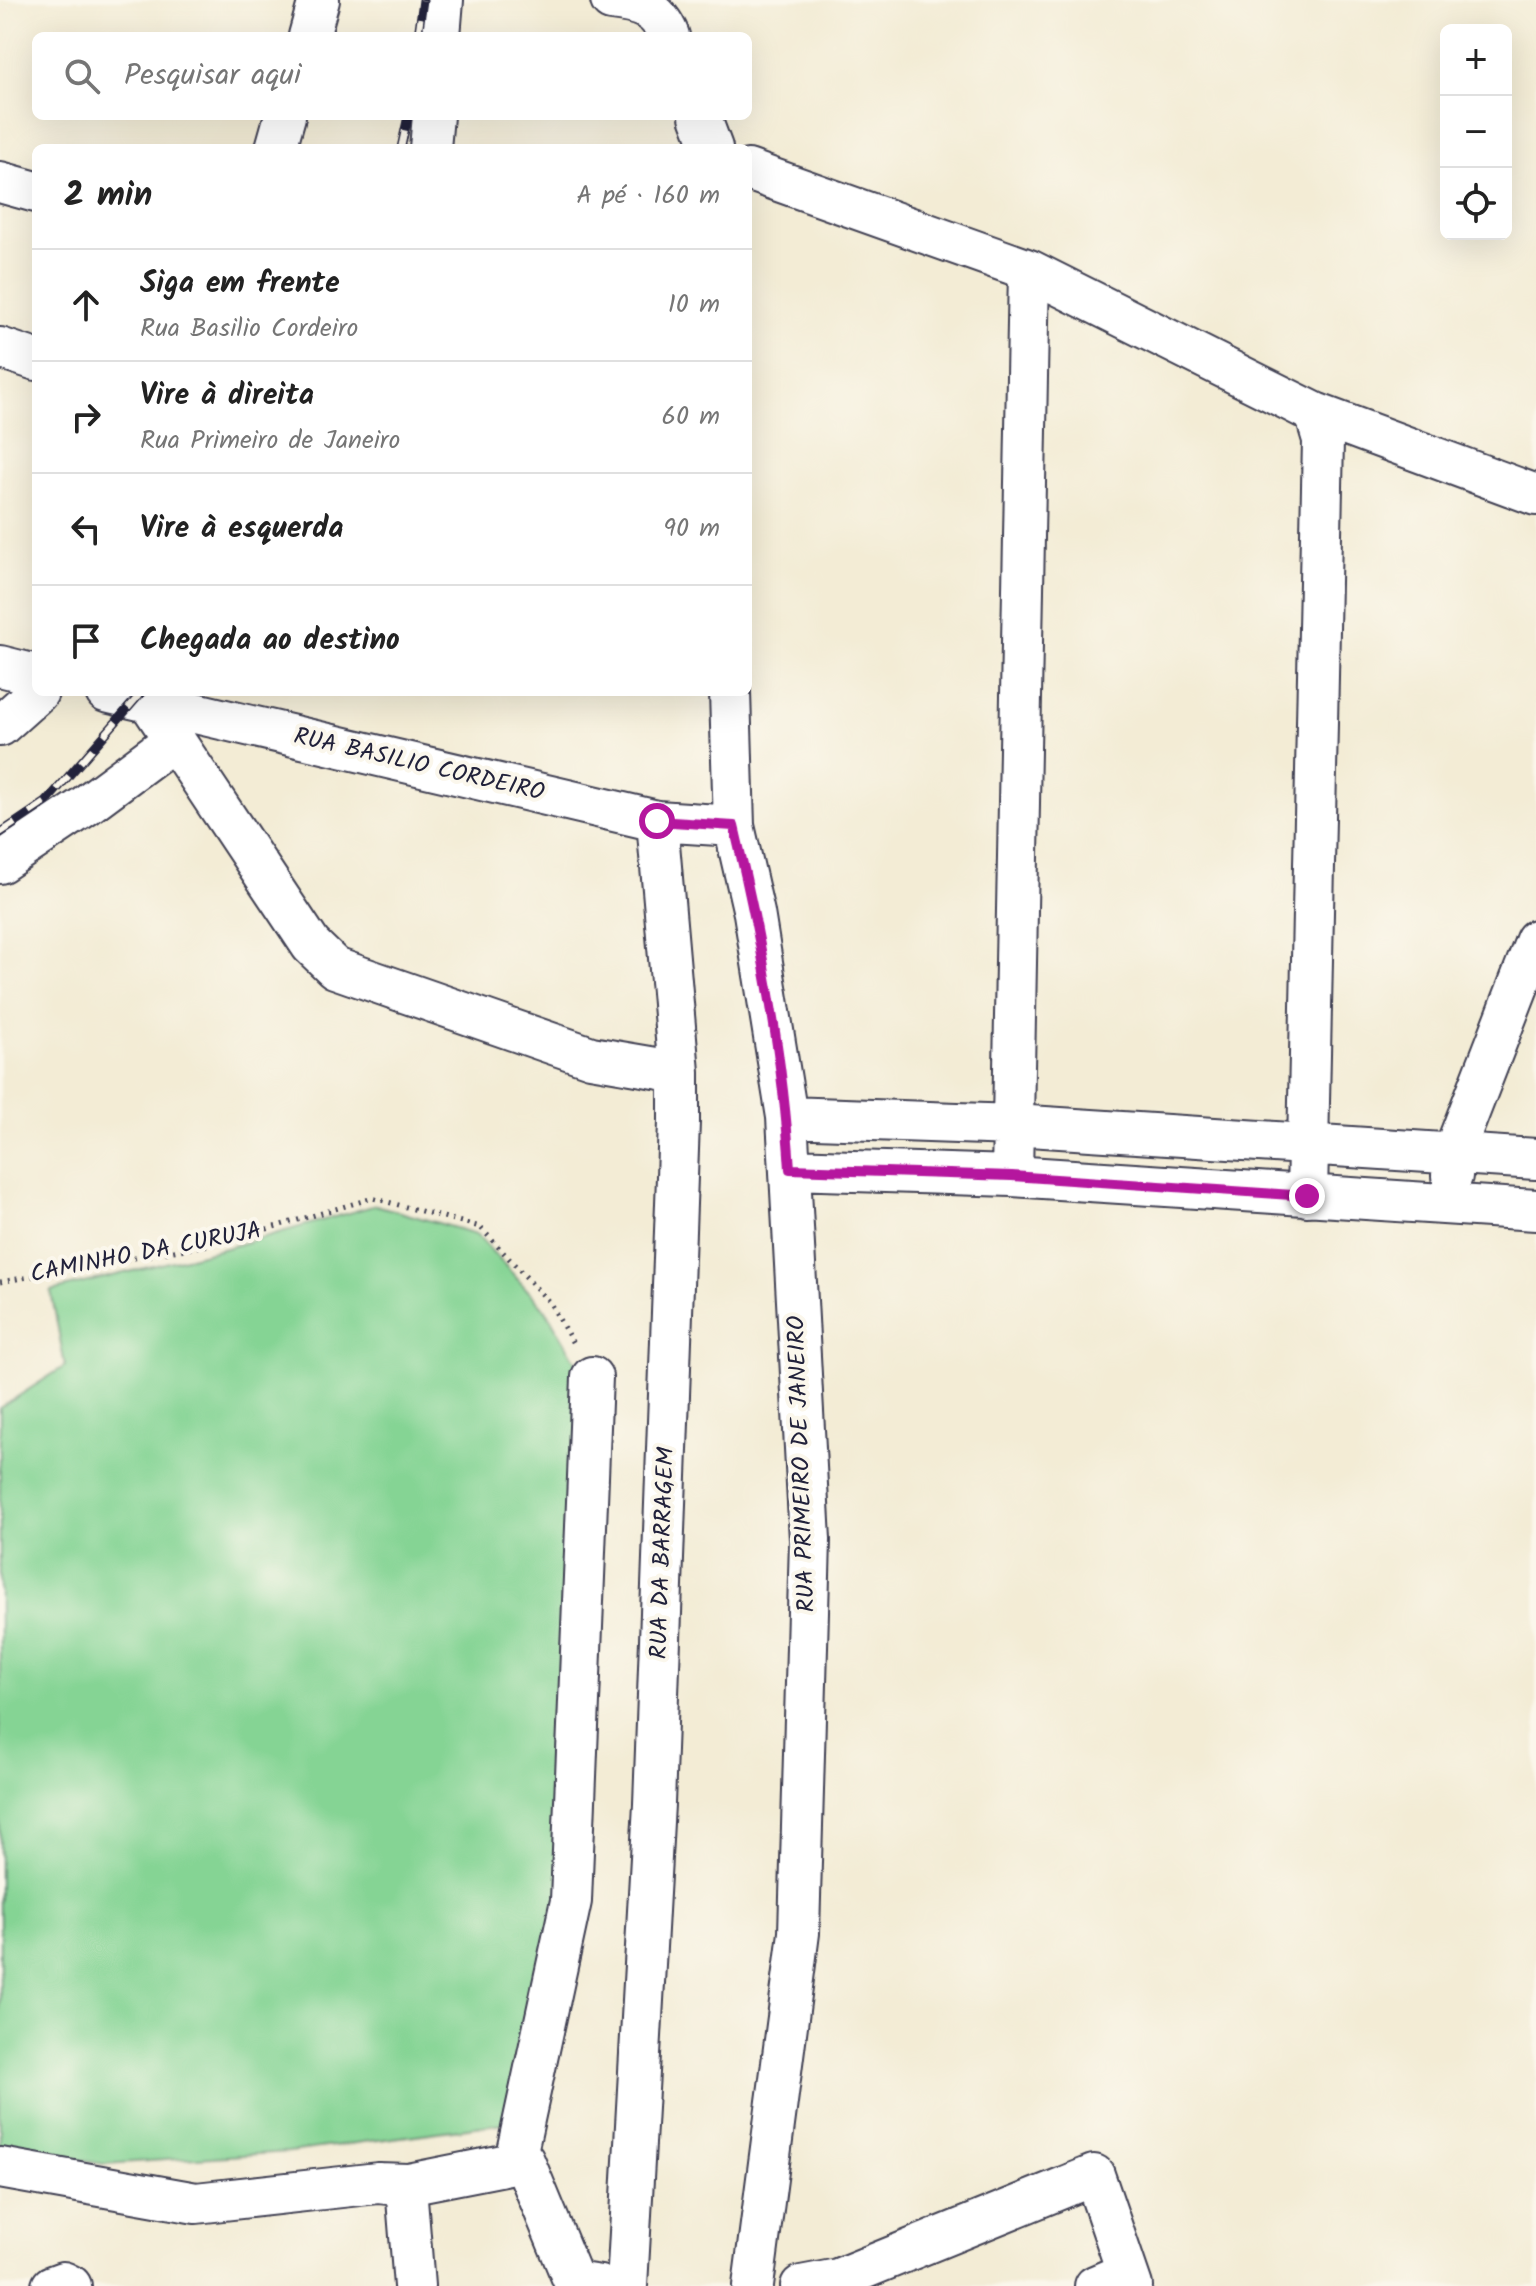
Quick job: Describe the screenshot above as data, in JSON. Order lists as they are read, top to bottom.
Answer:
{
  "streets": {
    "street": ["RUA BASILIO CORDEIRO", "RUA PRIMEIRO DE JANEIRO", "RUA DA BARRAGEM"],
    "path": ["CAMINHO DA CURUJA"]
  },
  "crossings": [
    ["RUA BASILIO CORDEIRO", "RUA PRIMEIRO DE JANEIRO"],
    ["RUA BASILIO CORDEIRO", "RUA DA BARRAGEM"]
  ],
  "page": {
    "map_buttons": ["+", "−"],
    "search": "Pesquisar aqui",
    "heading": ["2 min", "A pé · 160 m"],
    "list": [
      ["Siga em frente", "Rua Basilio Cordeiro", "10 m"],
      ["Vire à direita", "Rua Primeiro de Janeiro", "60 m"],
      ["Vire à esquerda", "90 m"],
      "Chegada ao destino"
    ]
  }
}
